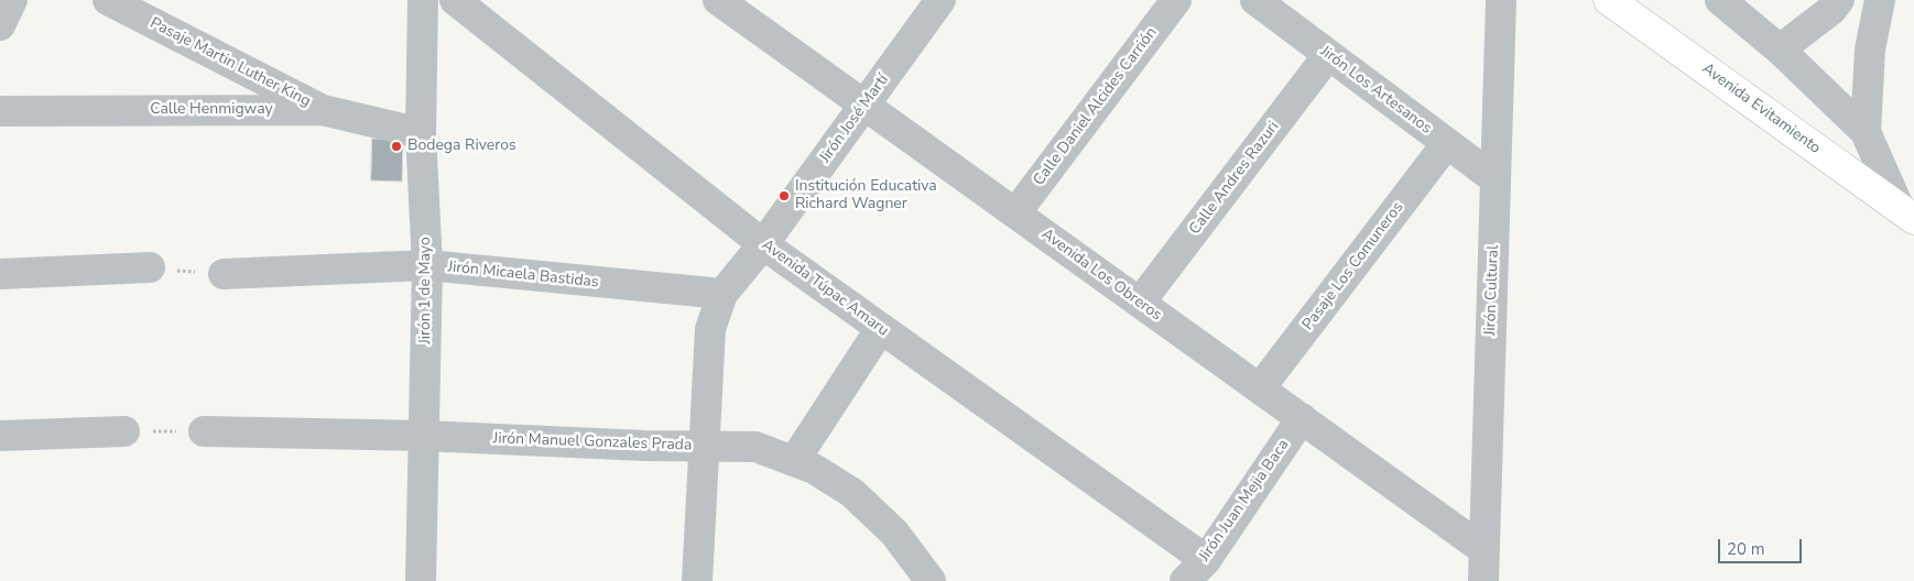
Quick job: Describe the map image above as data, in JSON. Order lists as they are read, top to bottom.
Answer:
{
  "streets": {
    "street": [
      "Pasaje Martin Luther King",
      "Jirón Los Artesanos",
      "Calle Daniel Alcides Carrión",
      "Avenida Evitamiento",
      "Calle Henmigway",
      "Jirón José Martí",
      "Calle Andres Razuri",
      "Pasaje Los Comuneros",
      "Jirón Micaela Bastidas",
      "Avenida Los Obreros",
      "Avenida Túpac Amaru",
      "Jirón 1 de Mayo",
      "Jirón Cultural",
      "Jirón Manuel Gonzales Prada",
      "Jirón Juan Mejia Baca"
    ]
  },
  "crossings": [
    ["Pasaje Martin Luther King", "Calle Henmigway"],
    ["Jirón Los Artesanos", "Calle Andres Razuri"],
    ["Jirón Los Artesanos", "Pasaje Los Comuneros"],
    ["Jirón Los Artesanos", "Jirón Cultural"],
    ["Calle Daniel Alcides Carrión", "Avenida Los Obreros"],
    ["Calle Henmigway", "Jirón 1 de Mayo"],
    ["Jirón José Martí", "Jirón Micaela Bastidas"],
    ["Jirón José Martí", "Avenida Los Obreros"],
    ["Jirón José Martí", "Avenida Túpac Amaru"],
    ["Jirón José Martí", "Jirón Manuel Gonzales Prada"],
    ["Calle Andres Razuri", "Avenida Los Obreros"],
    ["Pasaje Los Comuneros", "Avenida Los Obreros"],
    ["Jirón Micaela Bastidas", "Jirón 1 de Mayo"],
    ["Avenida Los Obreros", "Jirón Cultural"],
    ["Avenida Los Obreros", "Jirón Juan Mejia Baca"],
    ["Avenida Túpac Amaru", "Jirón Juan Mejia Baca"],
    ["Jirón 1 de Mayo", "Jirón Manuel Gonzales Prada"]
  ],
  "places": ["Bodega Riveros", "Institución Educativa Richard Wagner"],
  "scale_bar": "20 m"
}
